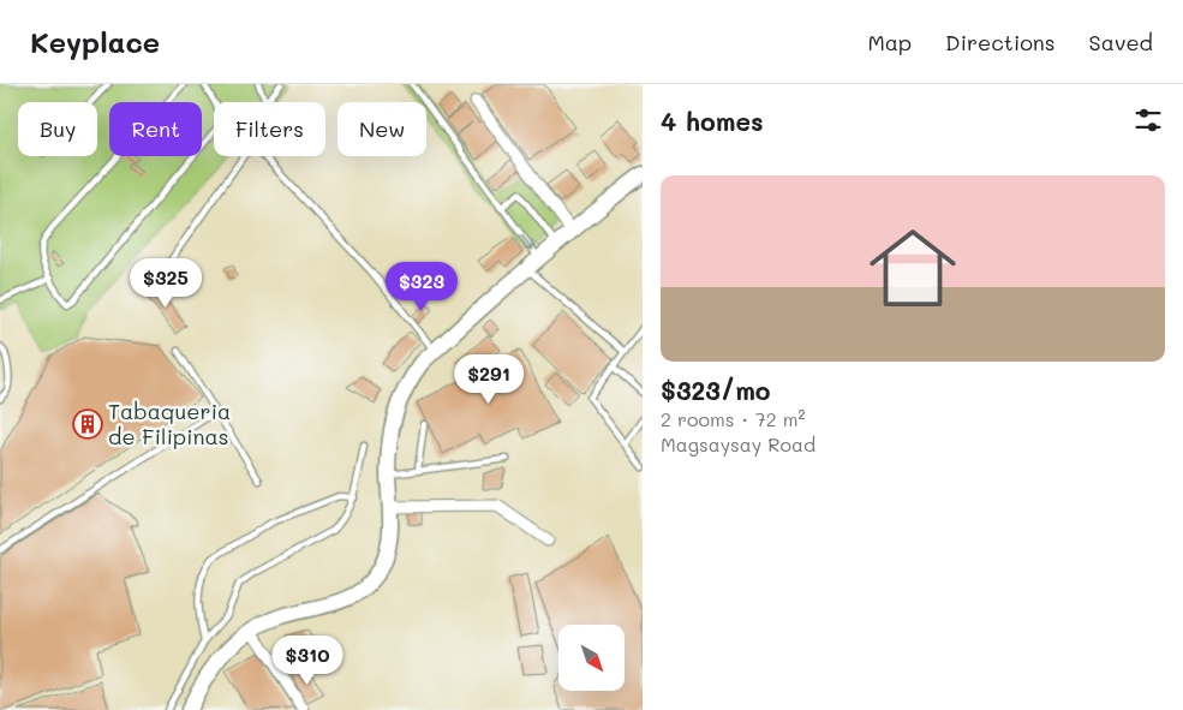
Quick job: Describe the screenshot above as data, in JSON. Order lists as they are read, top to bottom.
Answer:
{
  "places": {
    "building": ["Tabaqueria de Filipinas"]
  },
  "north": "bottom right",
  "page": {
    "header": "Keyplace",
    "nav": ["Map", "Directions", "Saved"],
    "heading": "4 homes",
    "chip": [
      "Buy",
      "Rent",
      "Filters",
      "New"
    ],
    "list": [
      {
        "name": "$323/mo",
        "note": "2 rooms · 72 m² · Magsaysay Road"
      }
    ],
    "price": [
      "$325",
      "$323",
      "$291",
      "$310"
    ]
  }
}
